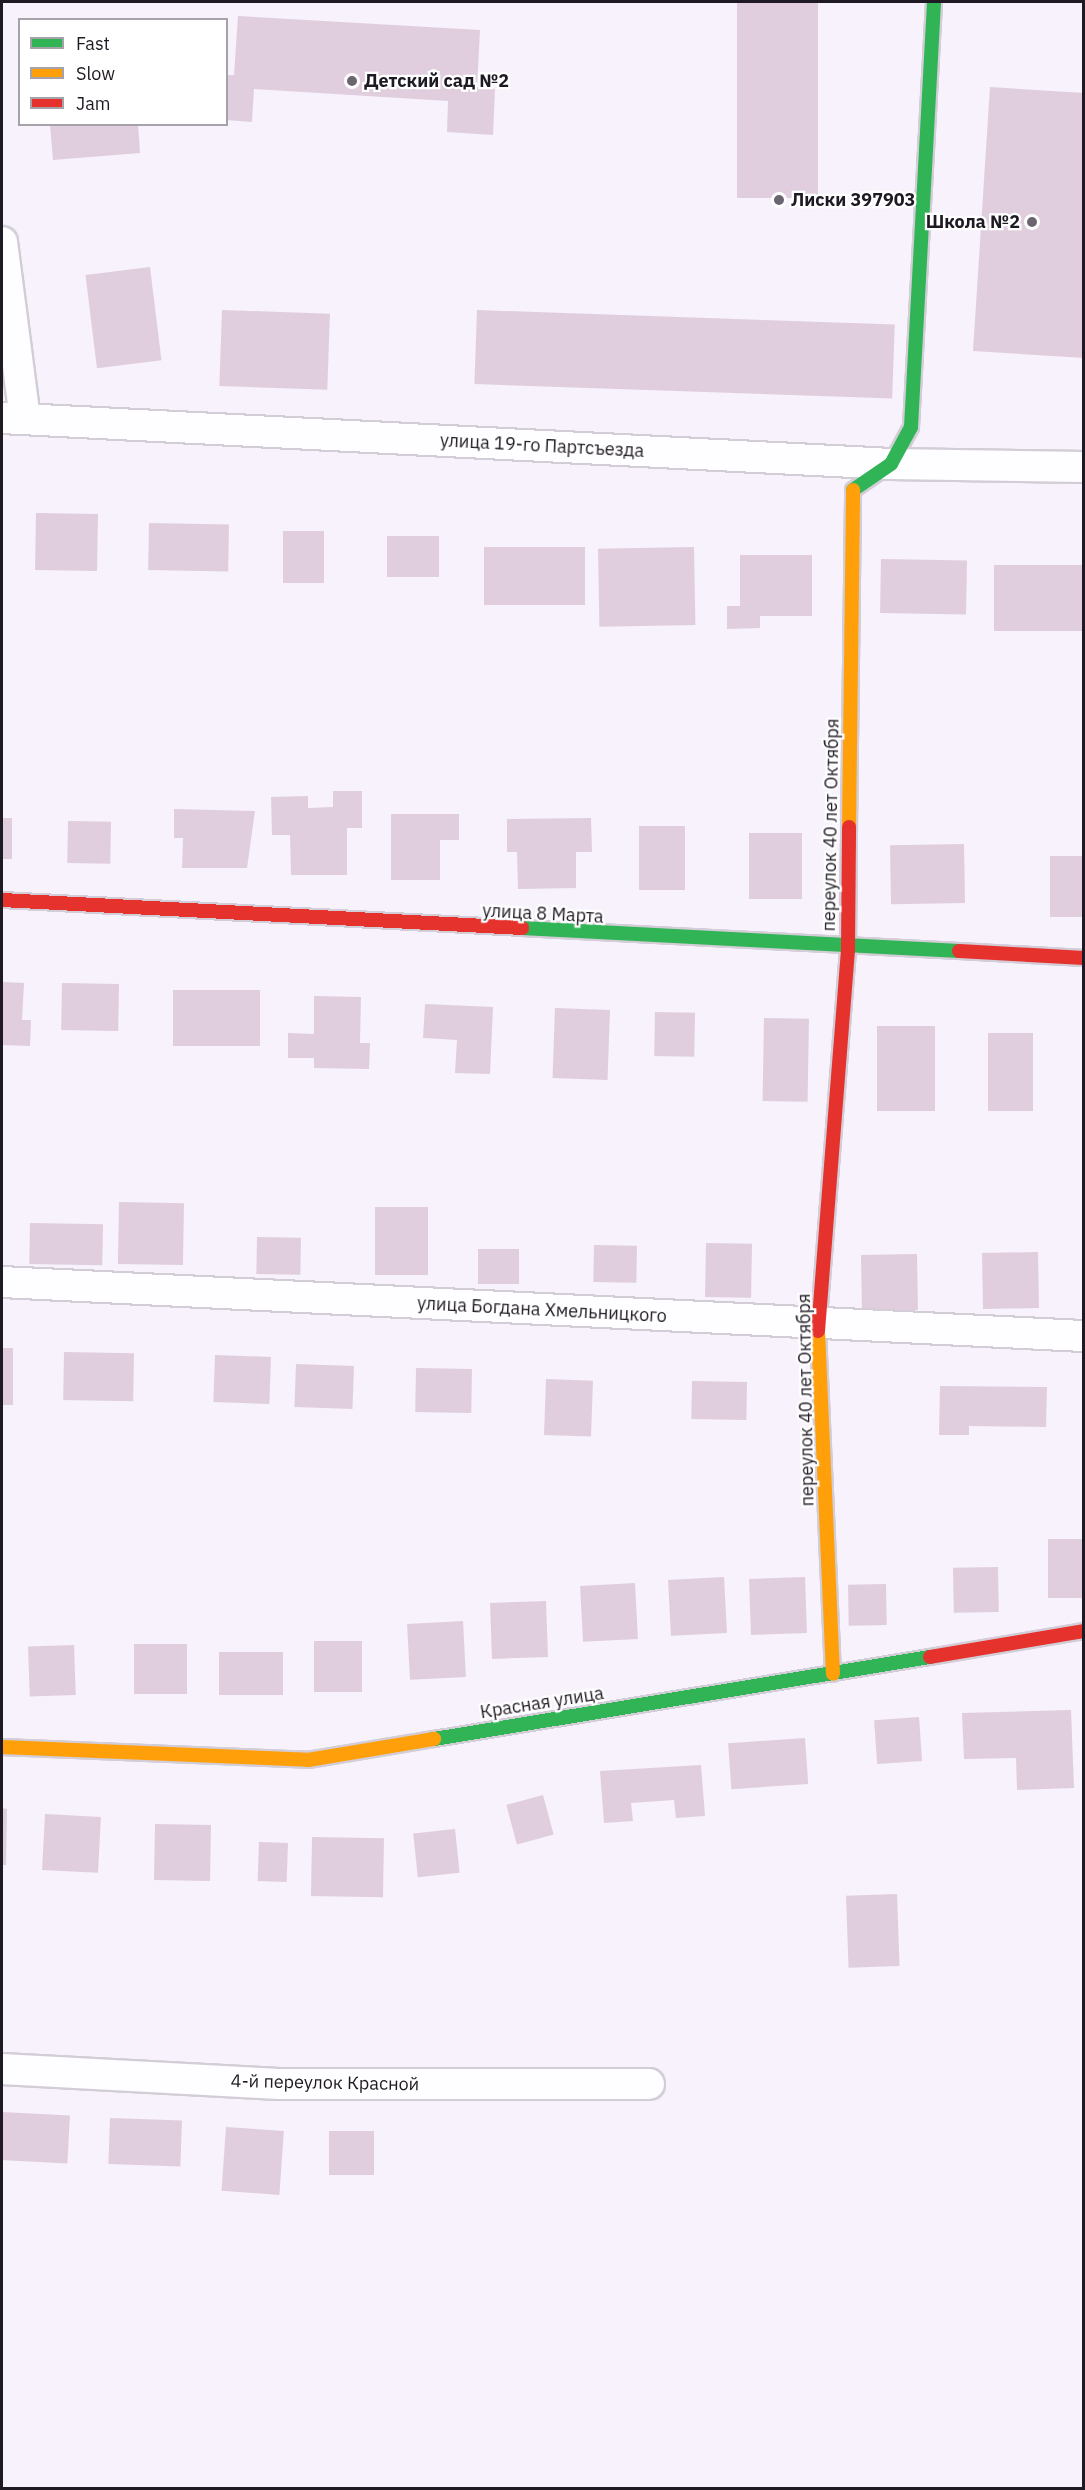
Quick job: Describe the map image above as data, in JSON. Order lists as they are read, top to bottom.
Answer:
{
  "streets": {
    "street": [
      "улица 19-го Партсъезда",
      "переулок 40 лет Октября",
      "улица 8 Марта",
      "улица Богдана Хмельницкого",
      "Красная улица",
      "4-й переулок Красной"
    ]
  },
  "crossings": [
    ["улица 19-го Партсъезда", "переулок 40 лет Октября"],
    ["переулок 40 лет Октября", "улица 8 Марта"],
    ["переулок 40 лет Октября", "улица Богдана Хмельницкого"],
    ["переулок 40 лет Октября", "Красная улица"]
  ],
  "places": ["Детский сад №2", "Лиски 397903", "Школа №2"],
  "legend": ["Fast", "Slow", "Jam"]
}
